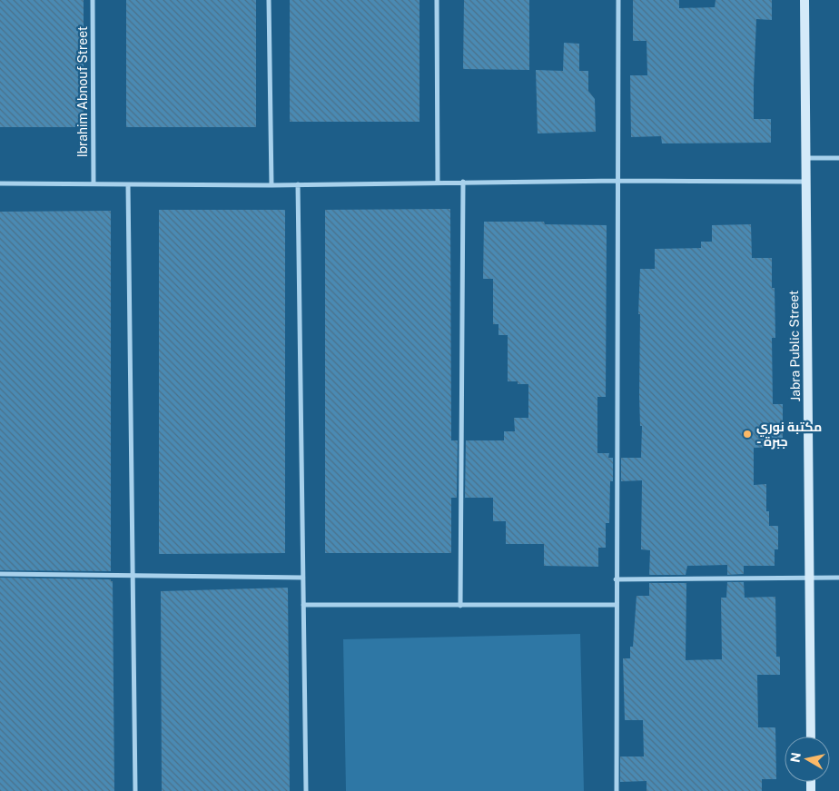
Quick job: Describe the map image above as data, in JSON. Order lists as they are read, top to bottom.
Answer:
{
  "streets": {
    "main road": ["Jabra Public Street"],
    "street": ["Ibrahim Abnouf Street"]
  },
  "places": ["مكتبة نوري - جبرة"],
  "north": "left"
}
